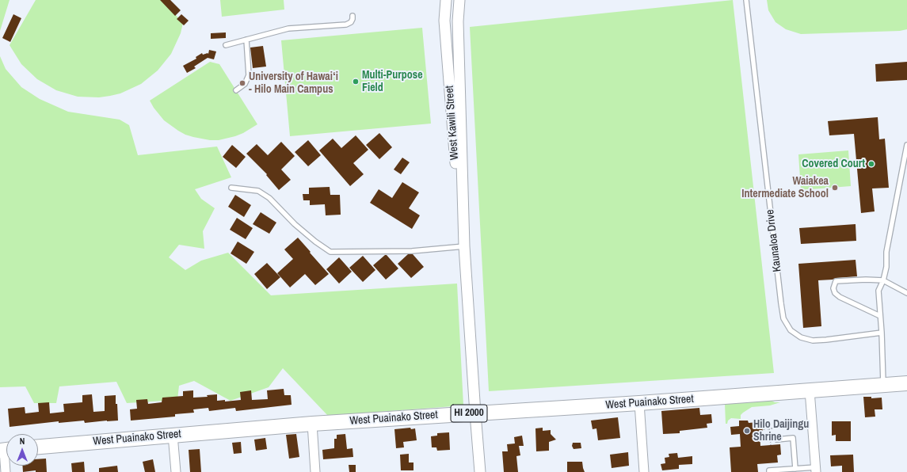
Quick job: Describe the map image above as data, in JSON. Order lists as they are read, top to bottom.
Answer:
{
  "streets": {
    "highway": ["West Puainako Street", "HI 2000"],
    "street": ["West Kawili Street"],
    "lane": ["Kaunaloa Drive"]
  },
  "crossings": [
    ["West Kawili Street", "West Puainako Street"]
  ],
  "places": [
    "Multi-Purpose Field",
    "University of Hawaiʻi - Hilo Main Campus",
    "Covered Court",
    "Waiakea Intermediate School",
    "Hilo Daijingu Shrine"
  ],
  "north": "top"
}
